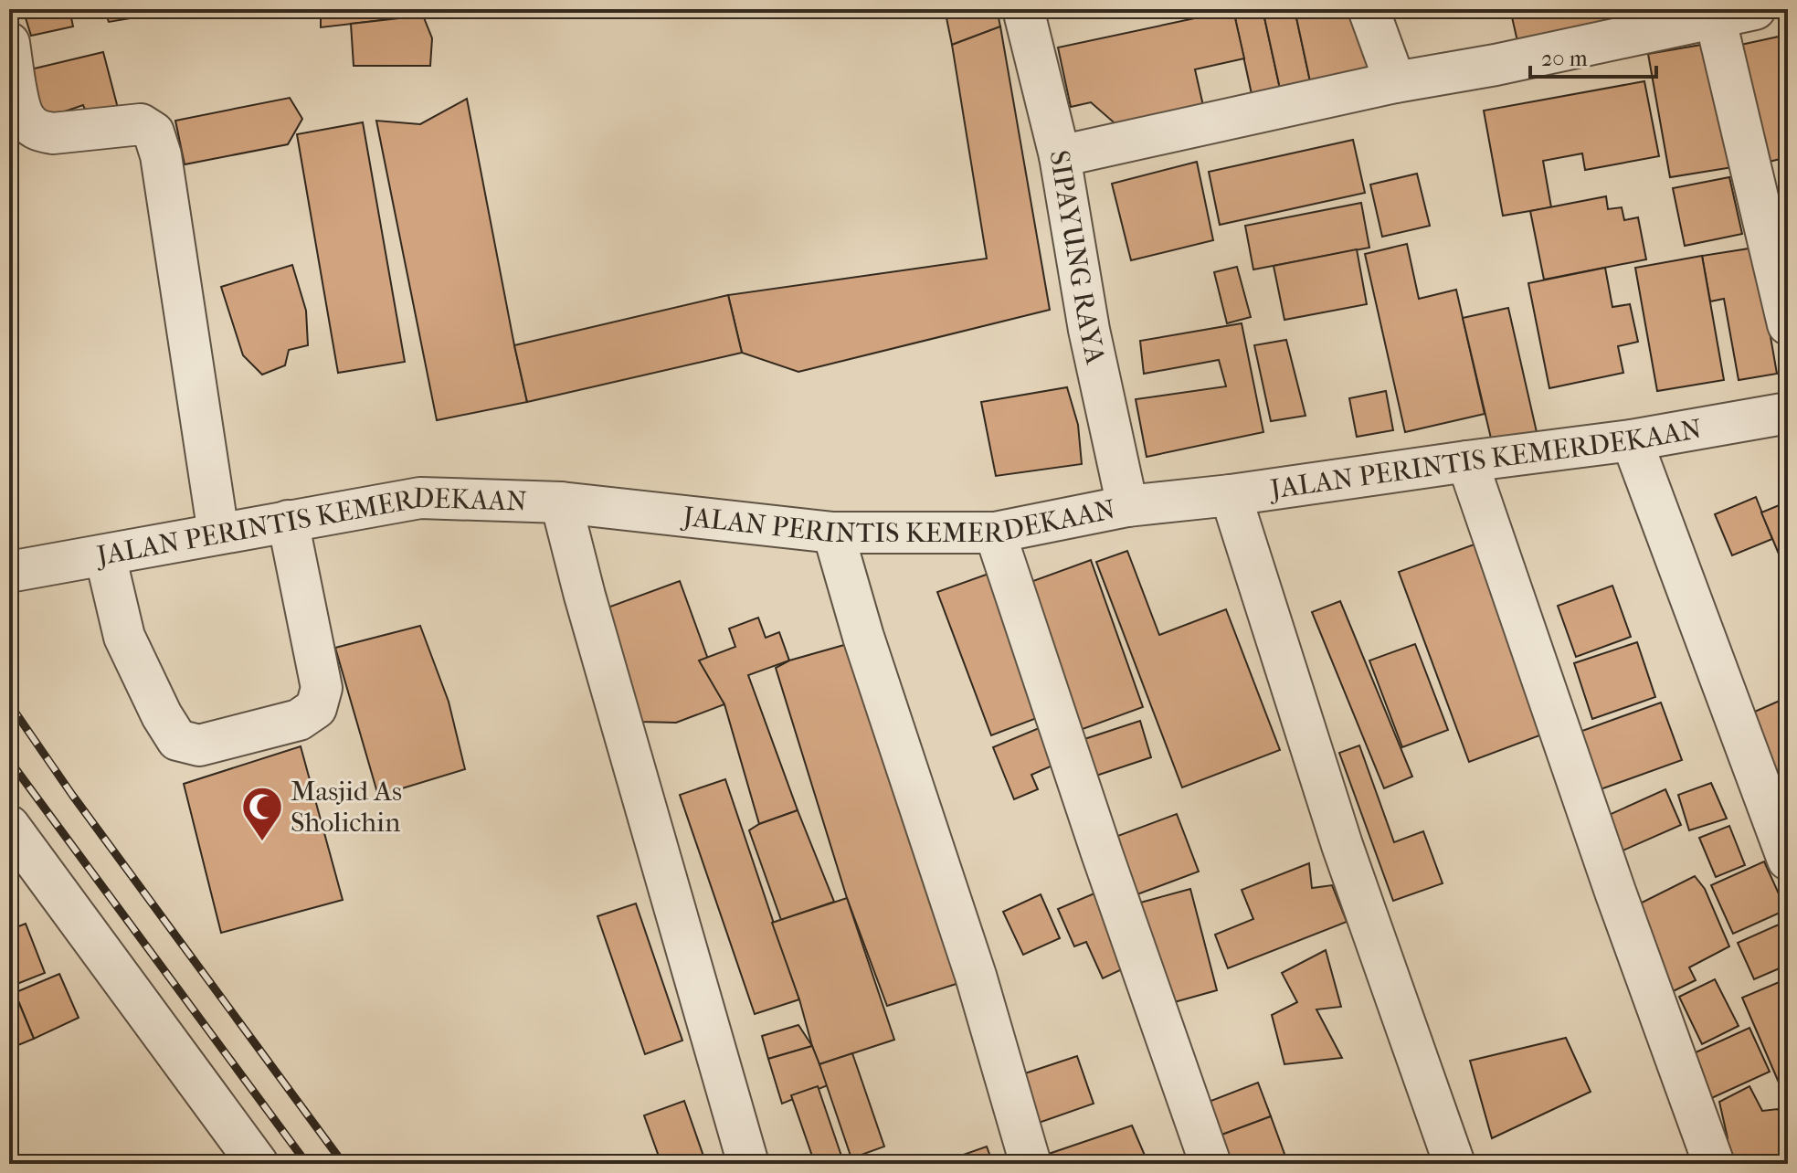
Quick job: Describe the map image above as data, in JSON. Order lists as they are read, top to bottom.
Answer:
{
  "streets": {
    "street": ["SIPAYUNG RAYA", "JALAN PERINTIS KEMERDEKAAN"]
  },
  "crossings": [
    ["SIPAYUNG RAYA", "JALAN PERINTIS KEMERDEKAAN"]
  ],
  "places": {
    "mosque": ["Masjid As Sholichin"]
  },
  "scale_bar": "20 m"
}
